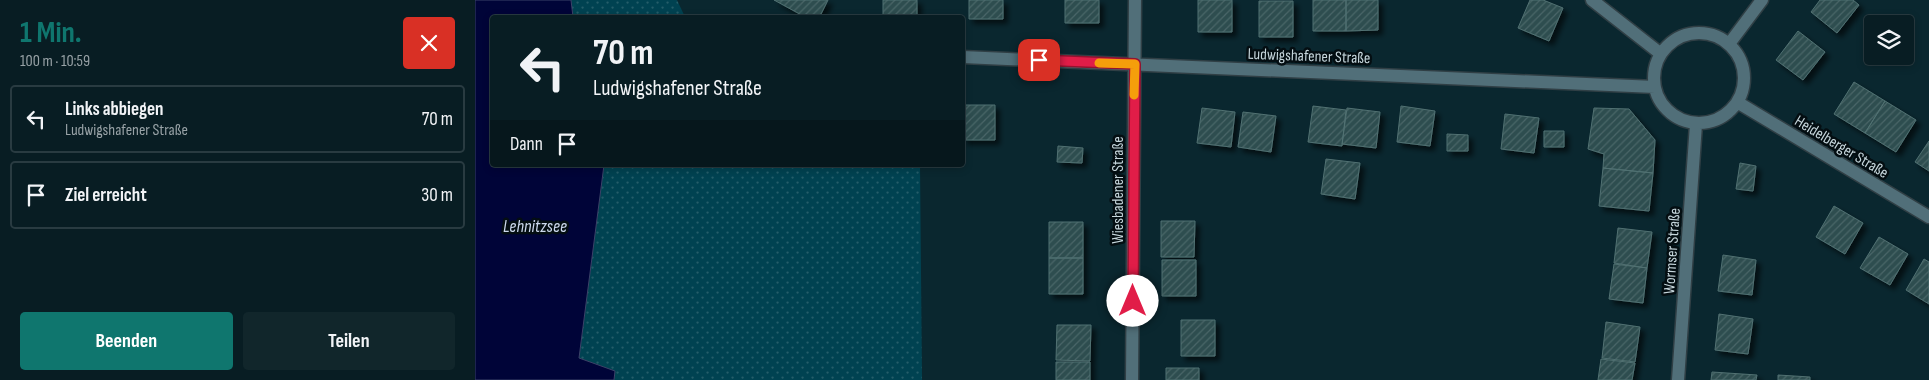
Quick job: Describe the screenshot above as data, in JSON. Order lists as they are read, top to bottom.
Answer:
{
  "streets": {
    "street": [
      "Ludwigshafener Straße",
      "Heidelberger Straße",
      "Wiesbadener Straße",
      "Wormser Straße"
    ]
  },
  "crossings": [
    ["Ludwigshafener Straße", "Heidelberger Straße"],
    ["Ludwigshafener Straße", "Wiesbadener Straße"],
    ["Ludwigshafener Straße", "Wormser Straße"],
    ["Heidelberger Straße", "Wormser Straße"]
  ],
  "water": ["Lehnitzsee"],
  "page": {
    "heading": ["1 Min.", "100 m · 10:59"],
    "turn": ["70 m", "Ludwigshafener Straße"],
    "list": [
      {
        "name": "Links abbiegen",
        "note": "Ludwigshafener Straße",
        "value": "70 m"
      },
      {
        "name": "Ziel erreicht",
        "value": "30 m"
      }
    ],
    "then": "Dann",
    "buttons": ["Beenden", "Teilen"]
  }
}
